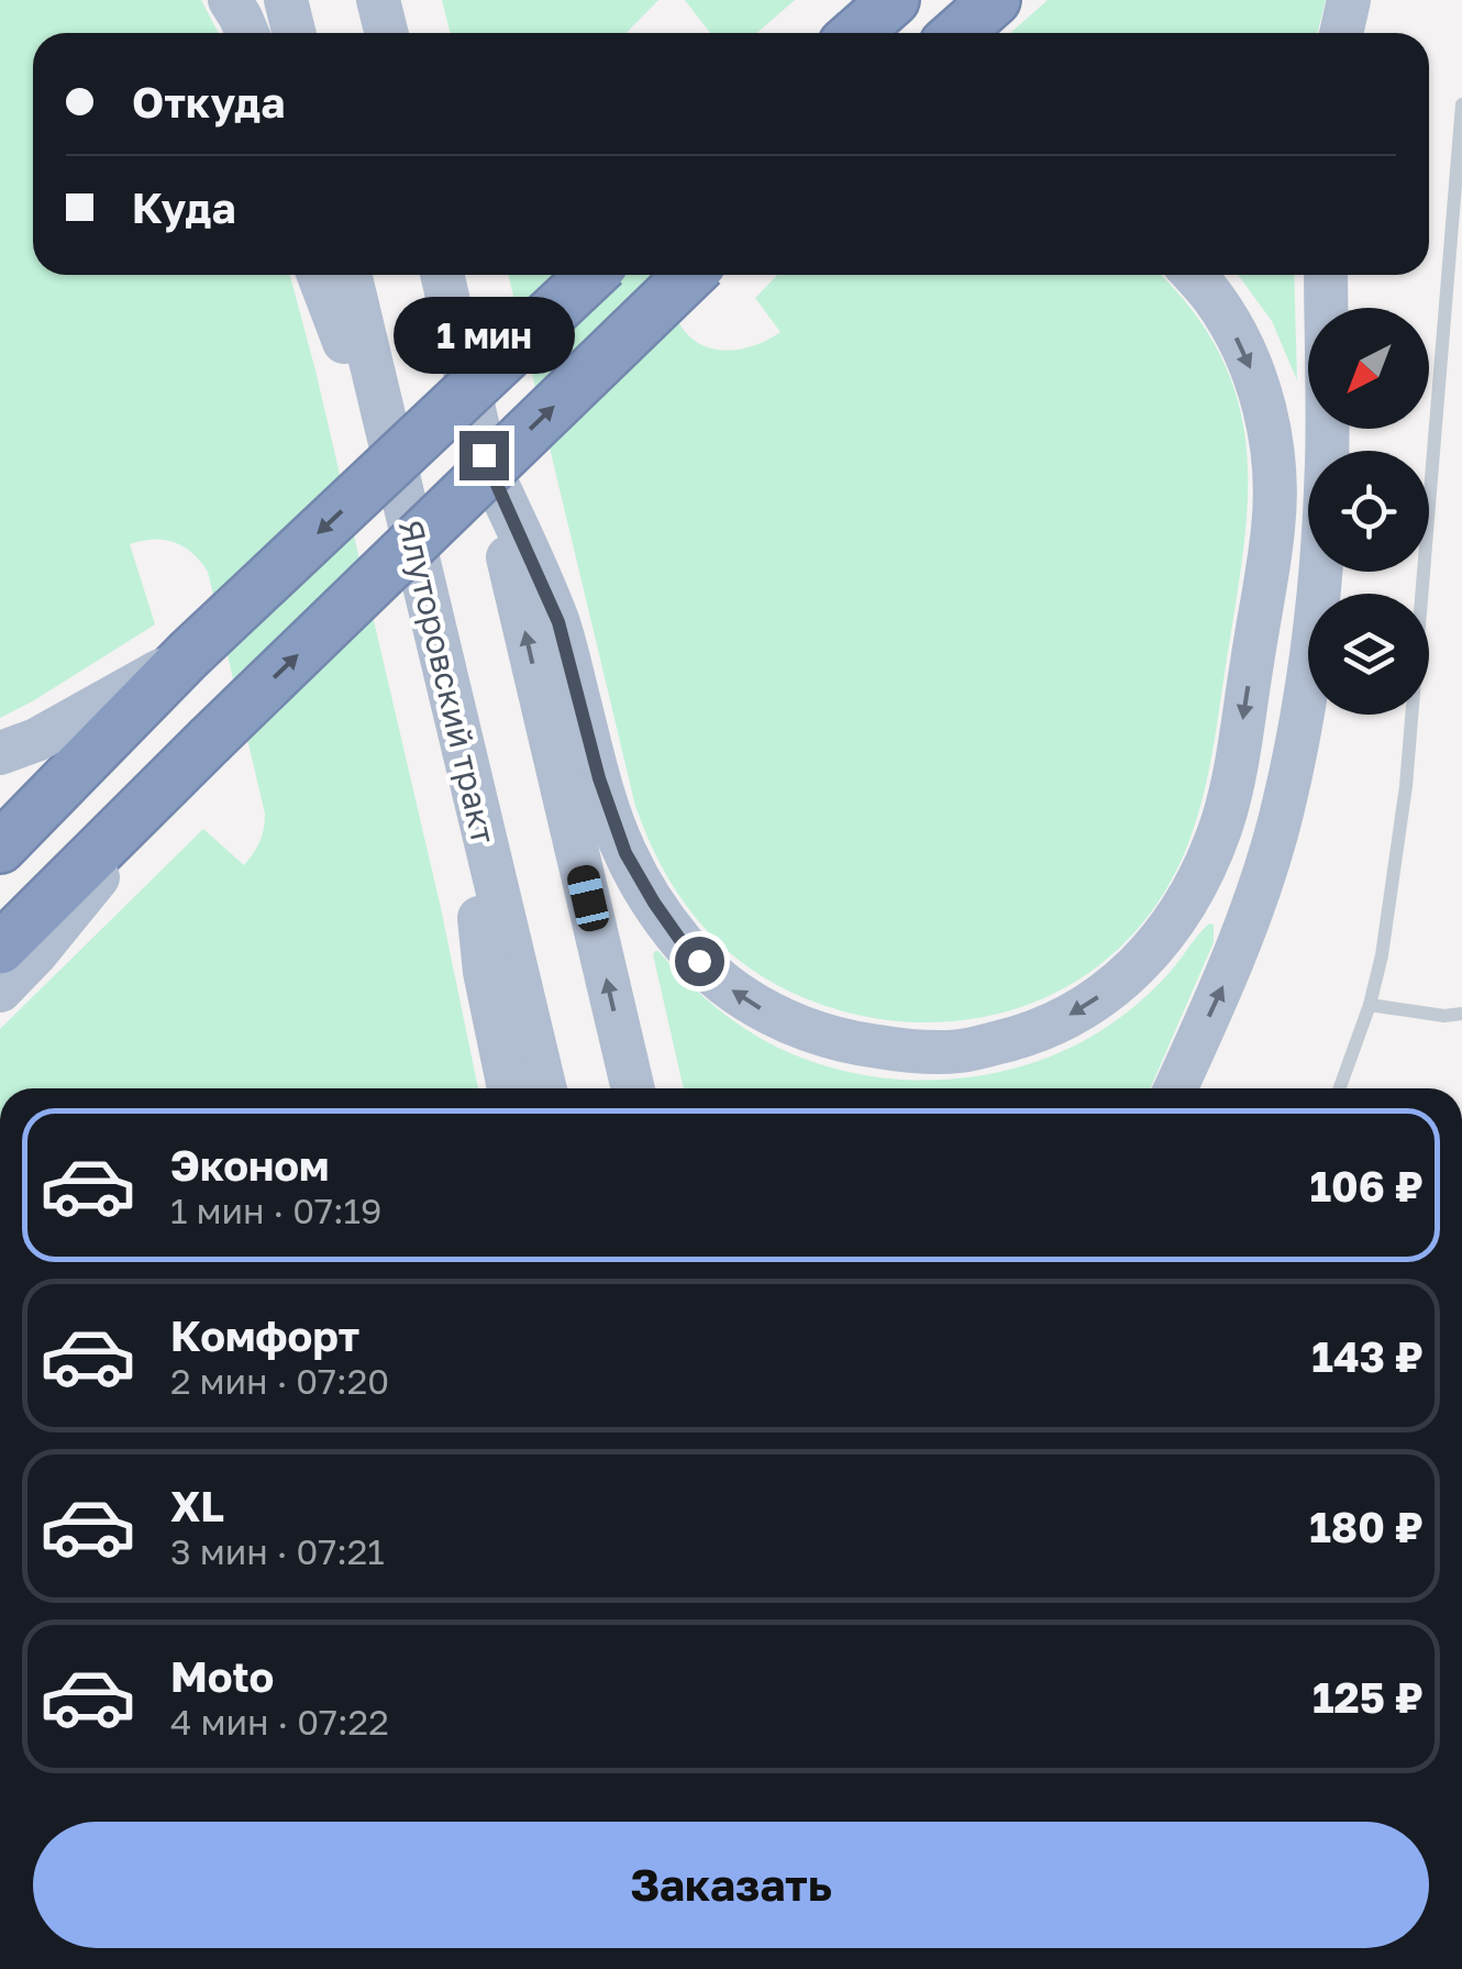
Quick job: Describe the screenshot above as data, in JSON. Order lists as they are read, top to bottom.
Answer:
{
  "streets": {
    "main road": ["Ялуторовский тракт"]
  },
  "north": "bottom left",
  "page": {
    "banner": ["Откуда", "Куда"],
    "bubble": "1 мин",
    "list": [
      {
        "name": "Эконом",
        "note": "1 мин · 07:19",
        "value": "106 ₽"
      },
      {
        "name": "Комфорт",
        "note": "2 мин · 07:20",
        "value": "143 ₽"
      },
      {
        "name": "XL",
        "note": "3 мин · 07:21",
        "value": "180 ₽"
      },
      {
        "name": "Moto",
        "note": "4 мин · 07:22",
        "value": "125 ₽"
      }
    ],
    "buttons": "Заказать"
  }
}
